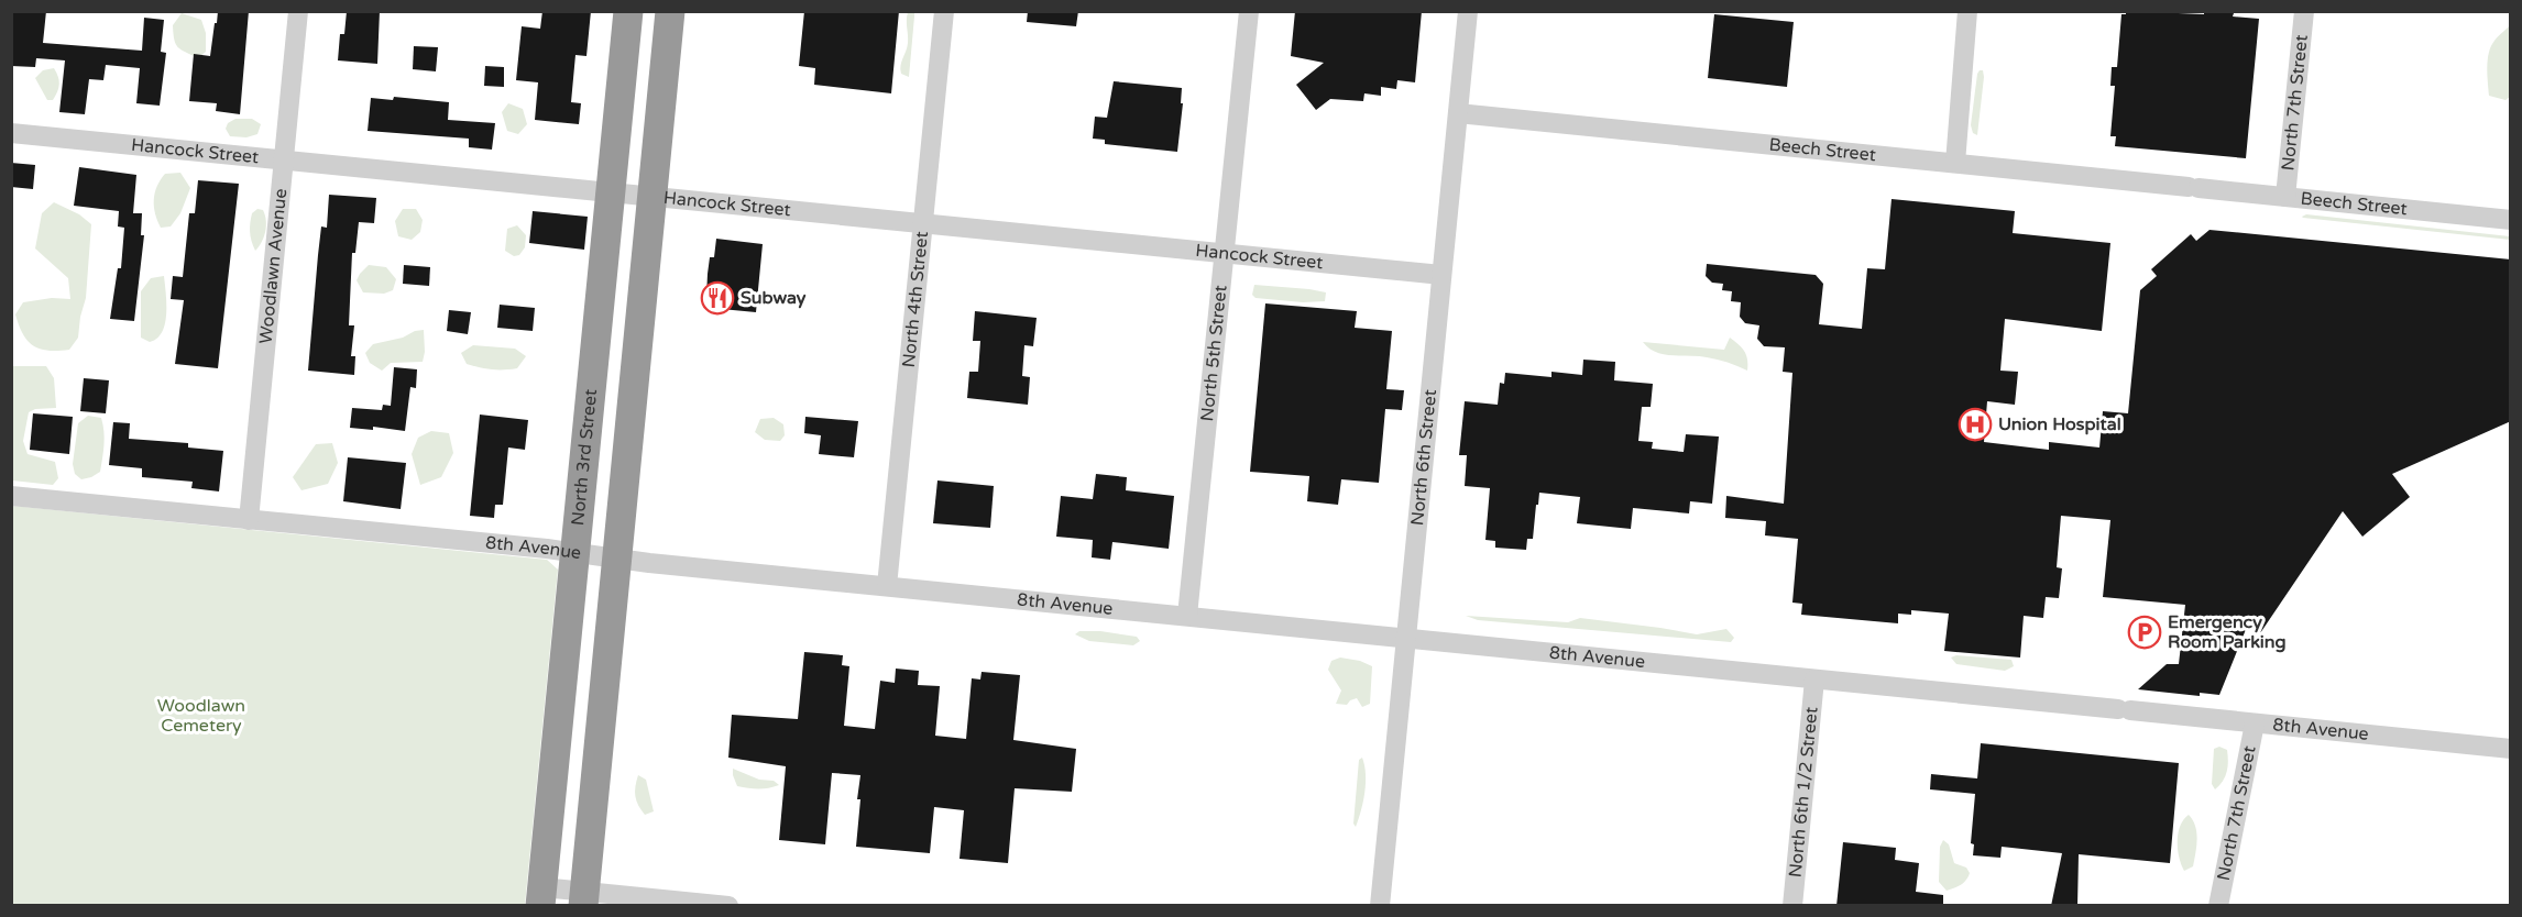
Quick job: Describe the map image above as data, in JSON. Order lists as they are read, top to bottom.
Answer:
{
  "streets": {
    "highway": ["North 3rd Street"],
    "street": [
      "North 7th Street",
      "Beech Street",
      "Hancock Street",
      "Woodlawn Avenue",
      "North 4th Street",
      "North 5th Street",
      "North 6th Street",
      "8th Avenue",
      "North 6th 1/2 Street"
    ]
  },
  "crossings": [
    ["North 7th Street", "Beech Street"],
    ["North 7th Street", "8th Avenue"],
    ["Beech Street", "North 6th Street"],
    ["Hancock Street", "Woodlawn Avenue"],
    ["Hancock Street", "North 4th Street"],
    ["Hancock Street", "North 5th Street"],
    ["Hancock Street", "North 3rd Street"],
    ["Hancock Street", "North 6th Street"],
    ["Woodlawn Avenue", "8th Avenue"],
    ["North 4th Street", "8th Avenue"],
    ["North 5th Street", "8th Avenue"],
    ["North 3rd Street", "8th Avenue"],
    ["North 6th Street", "8th Avenue"],
    ["8th Avenue", "North 6th 1/2 Street"]
  ],
  "parks": ["Woodlawn Cemetery"],
  "places": {
    "restaurant": ["Subway"],
    "hospital": ["Union Hospital"],
    "parking": ["Emergency Room Parking"]
  }
}
